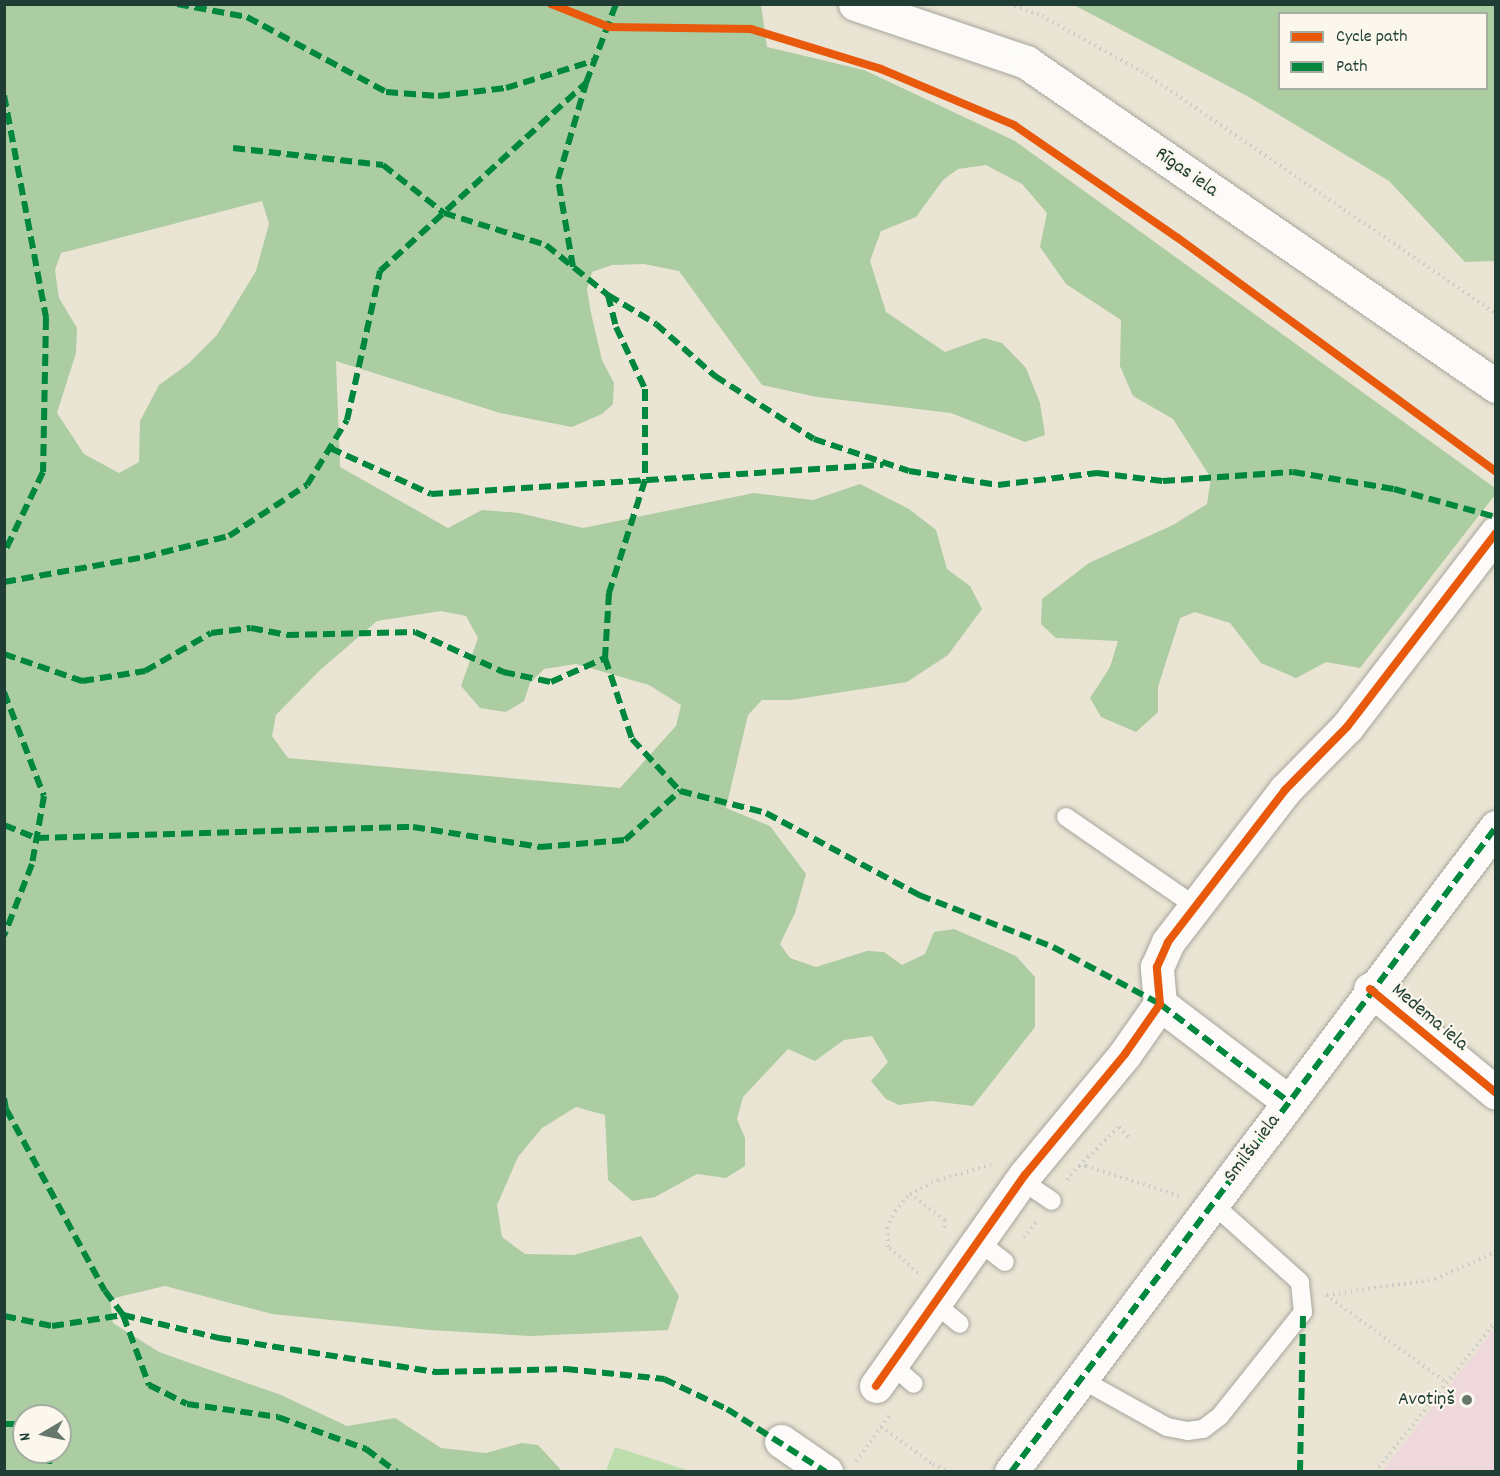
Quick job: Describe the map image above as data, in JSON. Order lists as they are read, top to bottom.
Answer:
{
  "streets": {
    "street": ["Rīgas iela", "Medema iela", "Smilšu iela"]
  },
  "crossings": [
    ["Medema iela", "Smilšu iela"]
  ],
  "places": ["Avotiņš"],
  "legend": ["Cycle path", "Path"],
  "north": "left"
}
